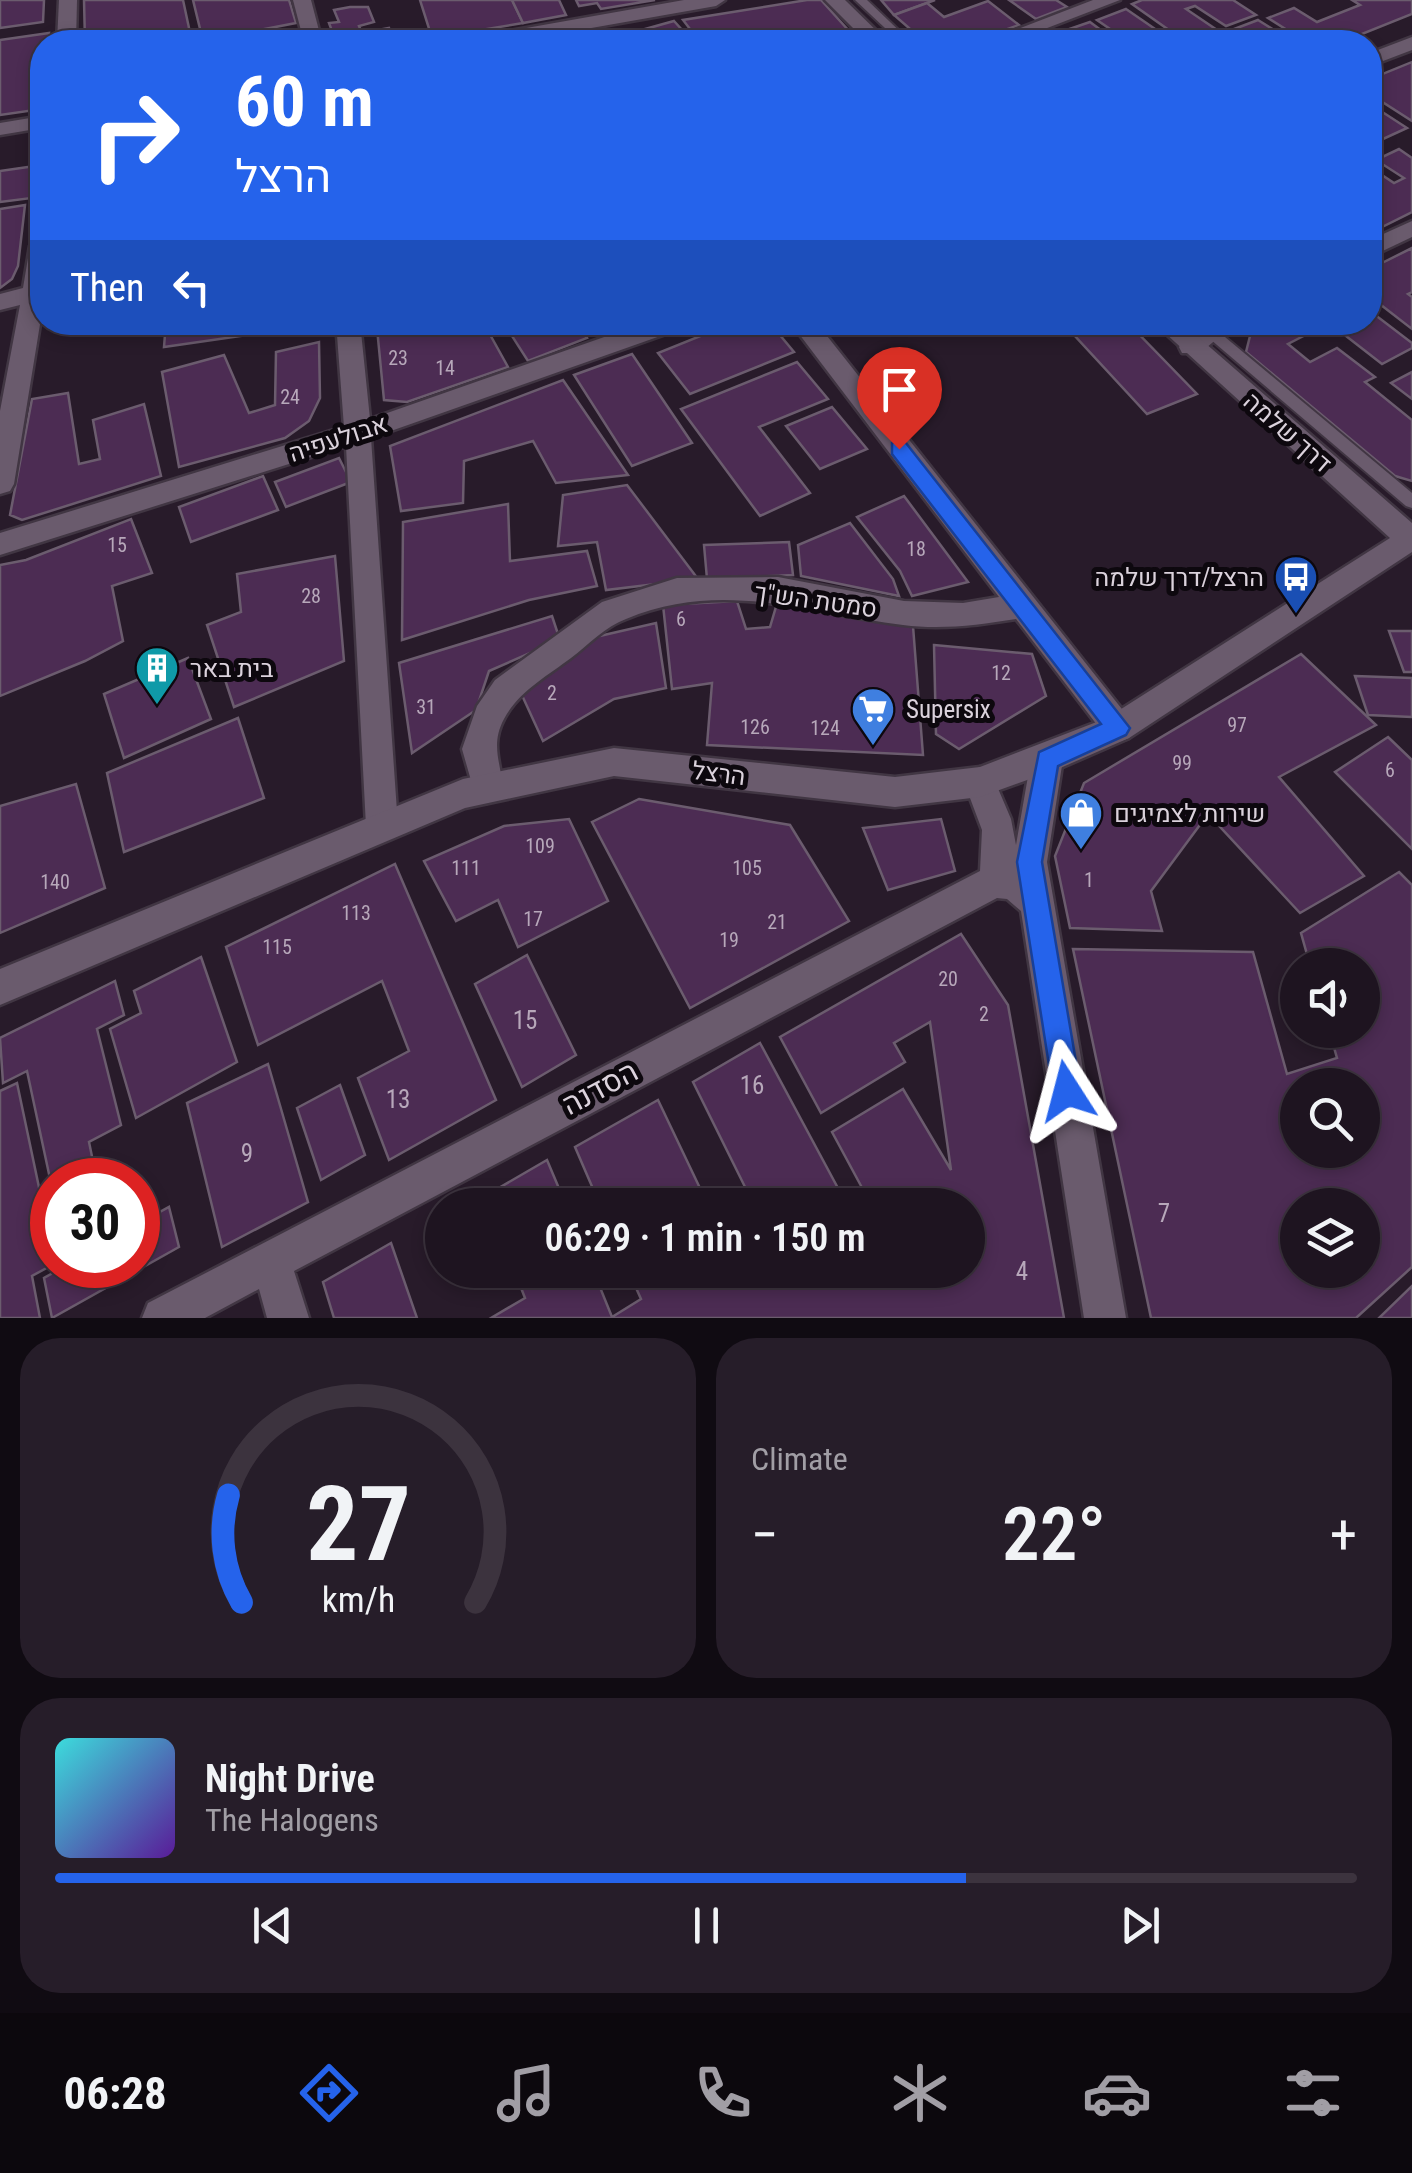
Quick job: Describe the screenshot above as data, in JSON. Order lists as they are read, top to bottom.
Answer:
{
  "streets": {
    "street": [
      "דרך שלמה",
      "אבולעפיה",
      "סמטת הש\"ך",
      "הרצל",
      "הסדנה"
    ]
  },
  "crossings": [
    ["דרך שלמה", "הרצל"],
    ["סמטת הש\"ך", "הרצל"]
  ],
  "places": {
    "bus stop": ["הרצל/דרך שלמה"],
    "building": ["בית באר"],
    "supermarket": ["Supersix"],
    "shop": ["שירות לצמיגים"]
  },
  "house_numbers": [
    "23",
    "14",
    "24",
    "15",
    "18",
    "28",
    "6",
    "12",
    "2",
    "31",
    "97",
    "126",
    "124",
    "99",
    "6",
    "109",
    "111",
    "105",
    "1",
    "140",
    "113",
    "17",
    "21",
    "19",
    "115",
    "20",
    "2",
    "15",
    "16",
    "13",
    "9",
    "7",
    "4"
  ],
  "page": {
    "turn": ["60 m", "הרצל"],
    "then": "Then",
    "limit": "30",
    "trip": "06:29 · 1 min · 150 m",
    "tile": "Climate",
    "heat": ["−", "22°", "+"],
    "song": ["Night Drive", "The Halogens"],
    "tabs": "06:28",
    "gauge": ["27", "km/h"]
  }
}
